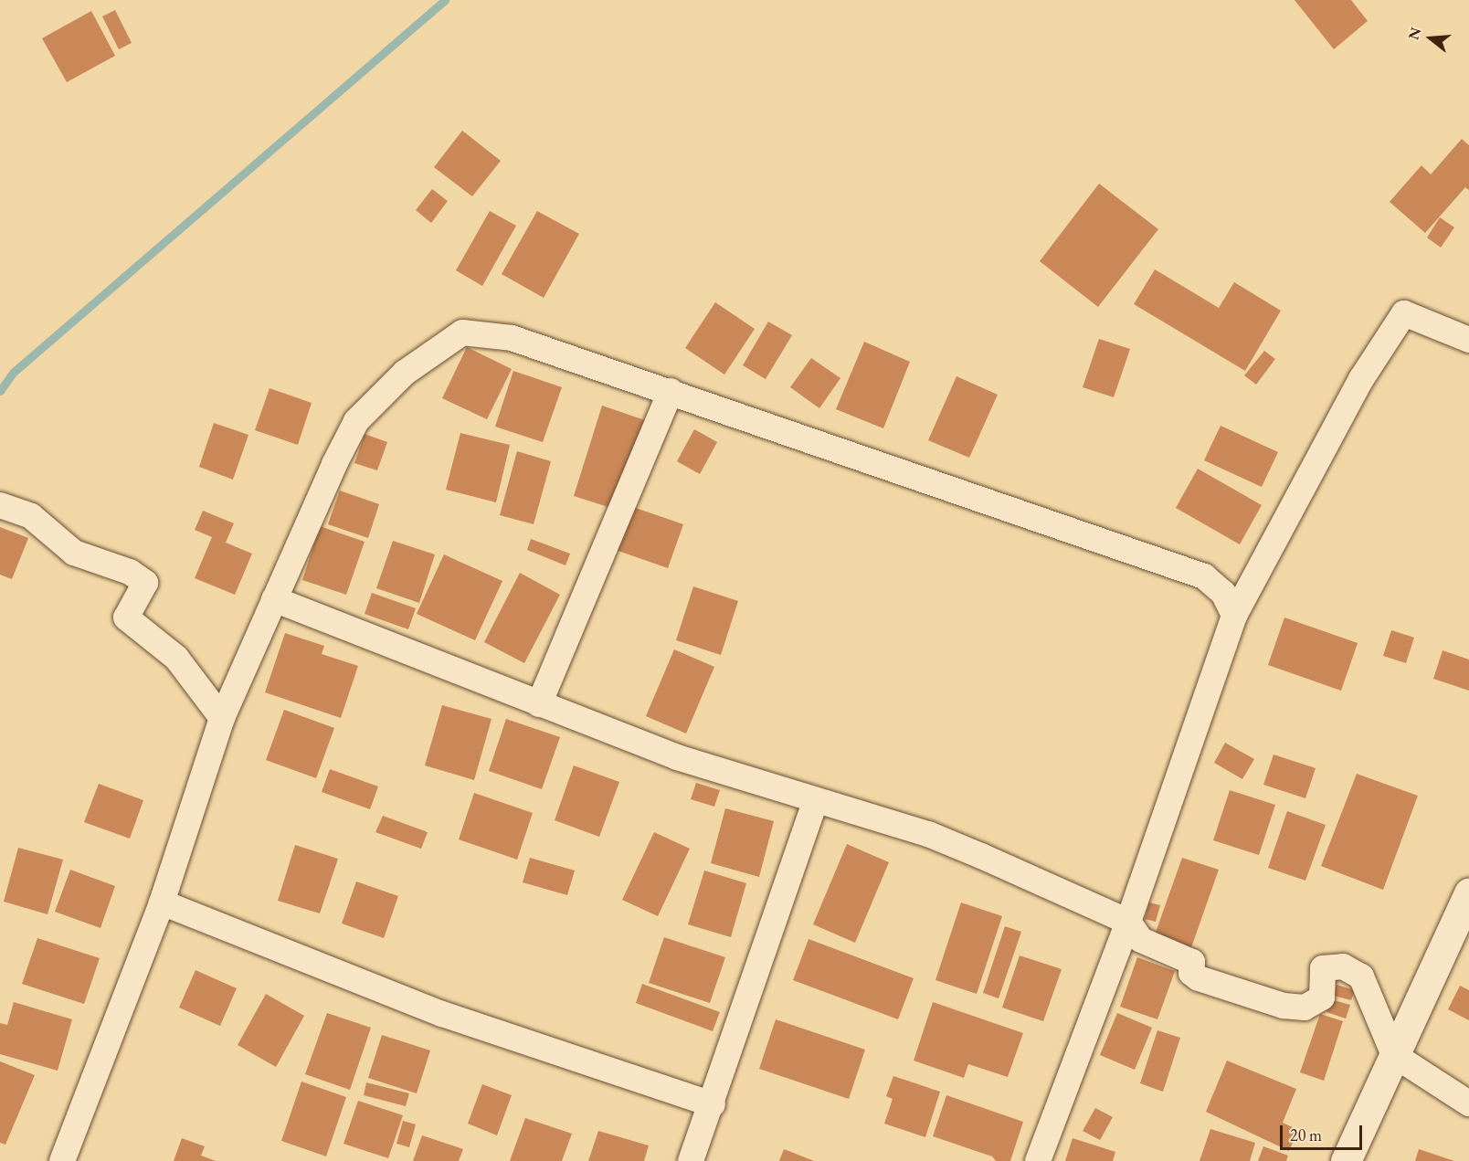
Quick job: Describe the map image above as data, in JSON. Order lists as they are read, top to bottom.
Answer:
{
  "scale_bar": "20 m",
  "north": "left"
}
